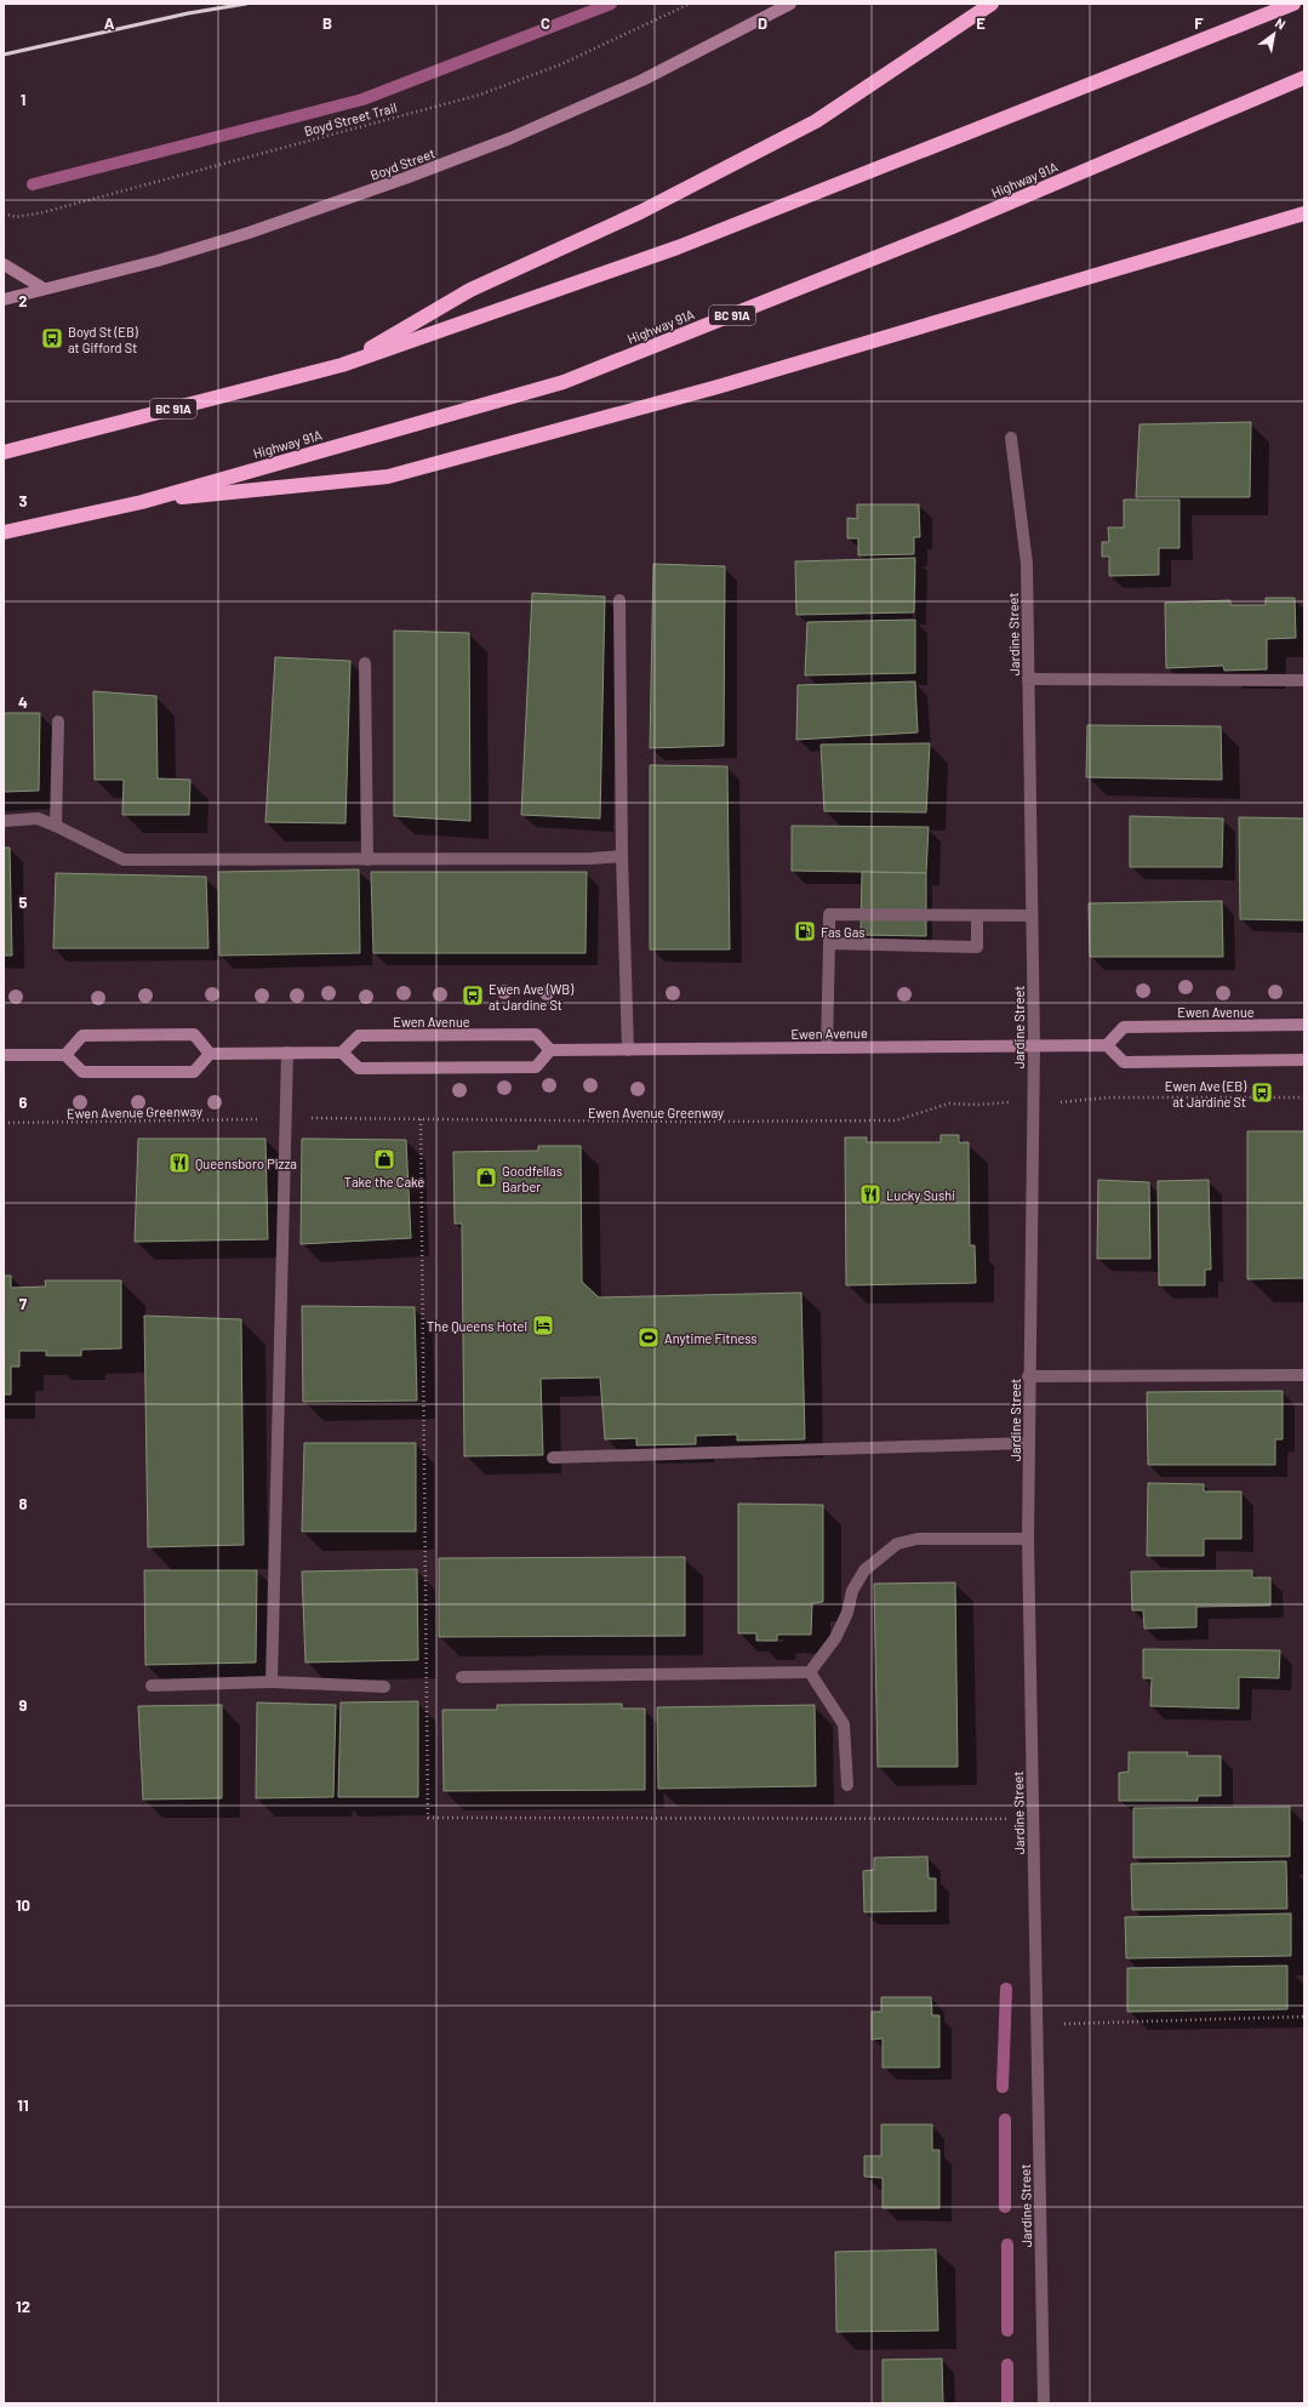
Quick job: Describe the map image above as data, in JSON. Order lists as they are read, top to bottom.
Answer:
{
  "streets": {
    "highway": ["Highway 91A", "BC 91A"],
    "street": ["Boyd Street", "Jardine Street", "Ewen Avenue"],
    "path": ["Boyd Street Trail", "Ewen Avenue Greenway"]
  },
  "crossings": [
    ["Jardine Street", "Ewen Avenue"]
  ],
  "places": {
    "bus stop": ["Boyd St (EB) at Gifford St", "Ewen Ave (WB) at Jardine St", "Ewen Ave (EB) at Jardine St"],
    "fuel station": ["Fas Gas"],
    "shop": ["Take the Cake", "Goodfellas Barber"],
    "restaurant": ["Queensboro Pizza", "Lucky Sushi"],
    "hotel": ["The Queens Hotel"],
    "sports": ["Anytime Fitness"]
  },
  "north": "top right",
  "grid": {
    "columns": [
      "A",
      "B",
      "C",
      "D",
      "E",
      "F"
    ],
    "rows": [
      "1",
      "2",
      "3",
      "4",
      "5",
      "6",
      "7",
      "8",
      "9",
      "10",
      "11",
      "12"
    ]
  }
}
